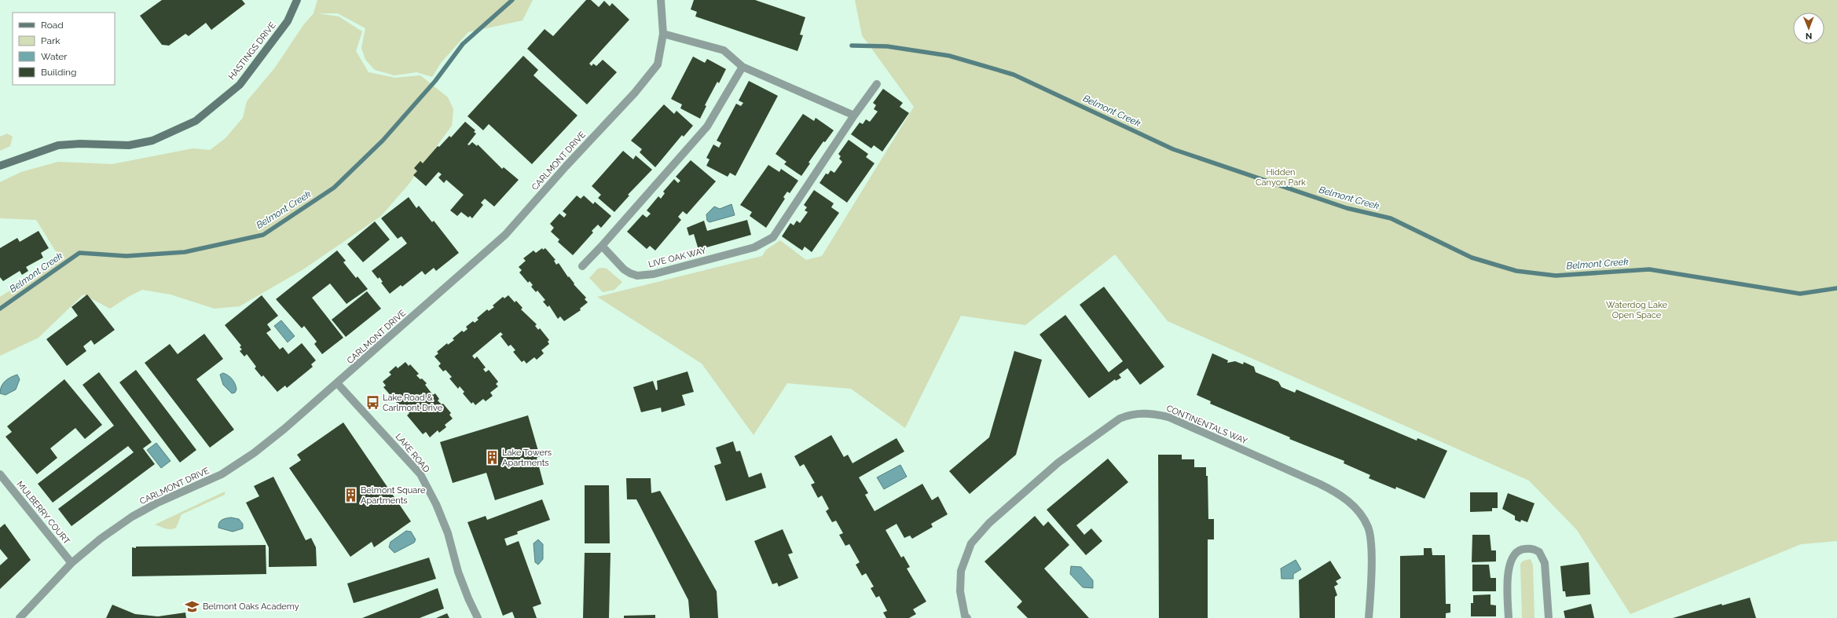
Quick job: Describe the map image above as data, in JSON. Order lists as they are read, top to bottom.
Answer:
{
  "streets": {
    "street": [
      "HASTINGS DRIVE",
      "CARLMONT DRIVE",
      "LIVE OAK WAY",
      "CONTINENTALS WAY",
      "LAKE ROAD",
      "MULBERRY COURT"
    ]
  },
  "crossings": [
    ["CARLMONT DRIVE", "LAKE ROAD"],
    ["CARLMONT DRIVE", "MULBERRY COURT"]
  ],
  "water": ["Belmont Creek"],
  "parks": ["Hidden Canyon Park", "Waterdog Lake Open Space"],
  "places": {
    "bus stop": ["Lake Road & Carlmont Drive"],
    "building": ["Lake Towers Apartments", "Belmont Square Apartments"],
    "school or university": ["Belmont Oaks Academy"]
  },
  "legend": [
    "Road",
    "Park",
    "Water",
    "Building"
  ],
  "north": "bottom"
}
